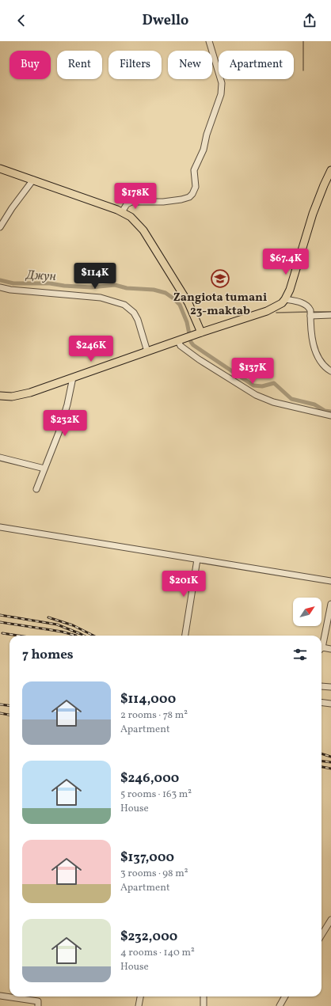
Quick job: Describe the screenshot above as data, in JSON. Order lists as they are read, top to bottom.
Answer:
{
  "water": ["Джун"],
  "places": {
    "school or university": ["Zangiota tumani 23-maktab"]
  },
  "north": "top right",
  "page": {
    "header": "Dwello",
    "chip": [
      "Buy",
      "Rent",
      "Filters",
      "New",
      "Apartment"
    ],
    "price": [
      "$178K",
      "$67.4K",
      "$114K",
      "$246K",
      "$137K",
      "$232K",
      "$201K"
    ],
    "heading": "7 homes",
    "list": [
      {
        "name": "$114,000",
        "note": "2 rooms · 78 m² · Apartment"
      },
      {
        "name": "$246,000",
        "note": "5 rooms · 163 m² · House"
      },
      {
        "name": "$137,000",
        "note": "3 rooms · 98 m² · Apartment"
      },
      {
        "name": "$232,000",
        "note": "4 rooms · 140 m² · House"
      }
    ]
  }
}
